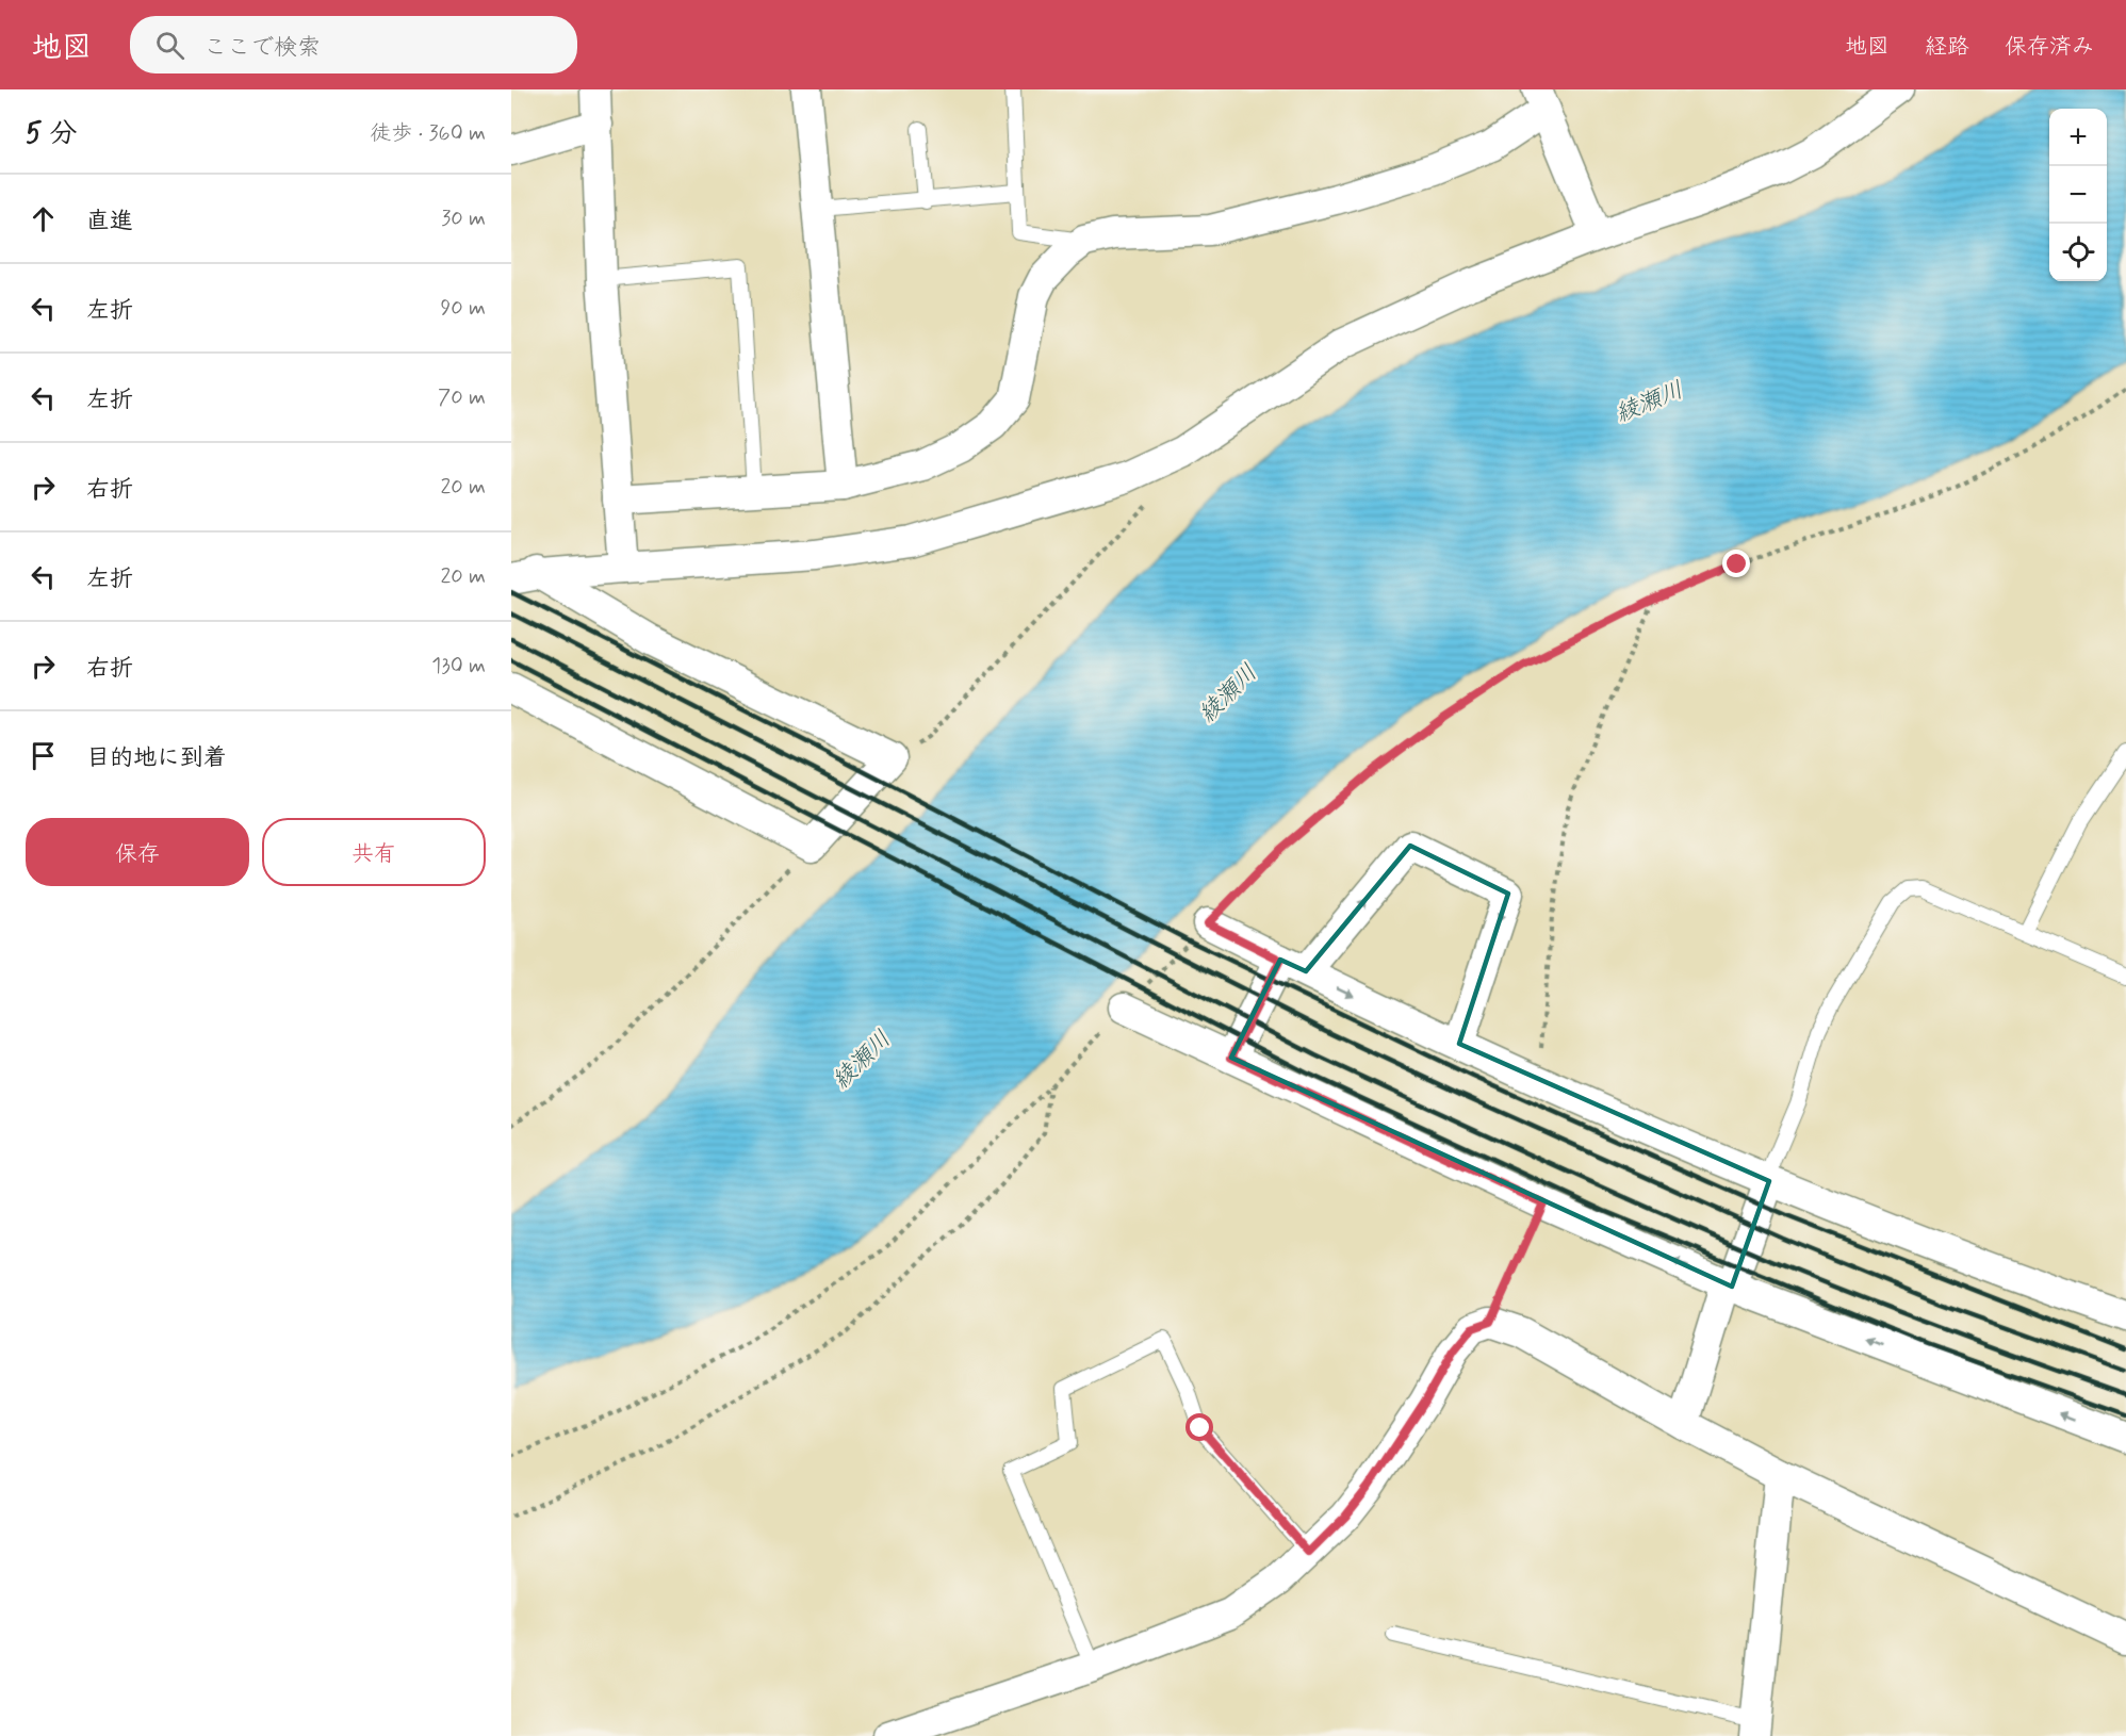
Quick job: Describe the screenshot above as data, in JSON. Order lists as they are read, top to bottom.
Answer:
{
  "water": ["綾瀬川"],
  "page": {
    "header": "地図",
    "search": "ここで検索",
    "nav": ["地図", "経路", "保存済み"],
    "heading": ["5 分", "徒歩 · 360 m"],
    "map_buttons": ["+", "−"],
    "list": [
      ["直進", "30 m"],
      ["左折", "90 m"],
      ["左折", "70 m"],
      ["右折", "20 m"],
      ["左折", "20 m"],
      ["右折", "130 m"],
      "目的地に到着"
    ],
    "buttons": ["保存", "共有"]
  }
}
